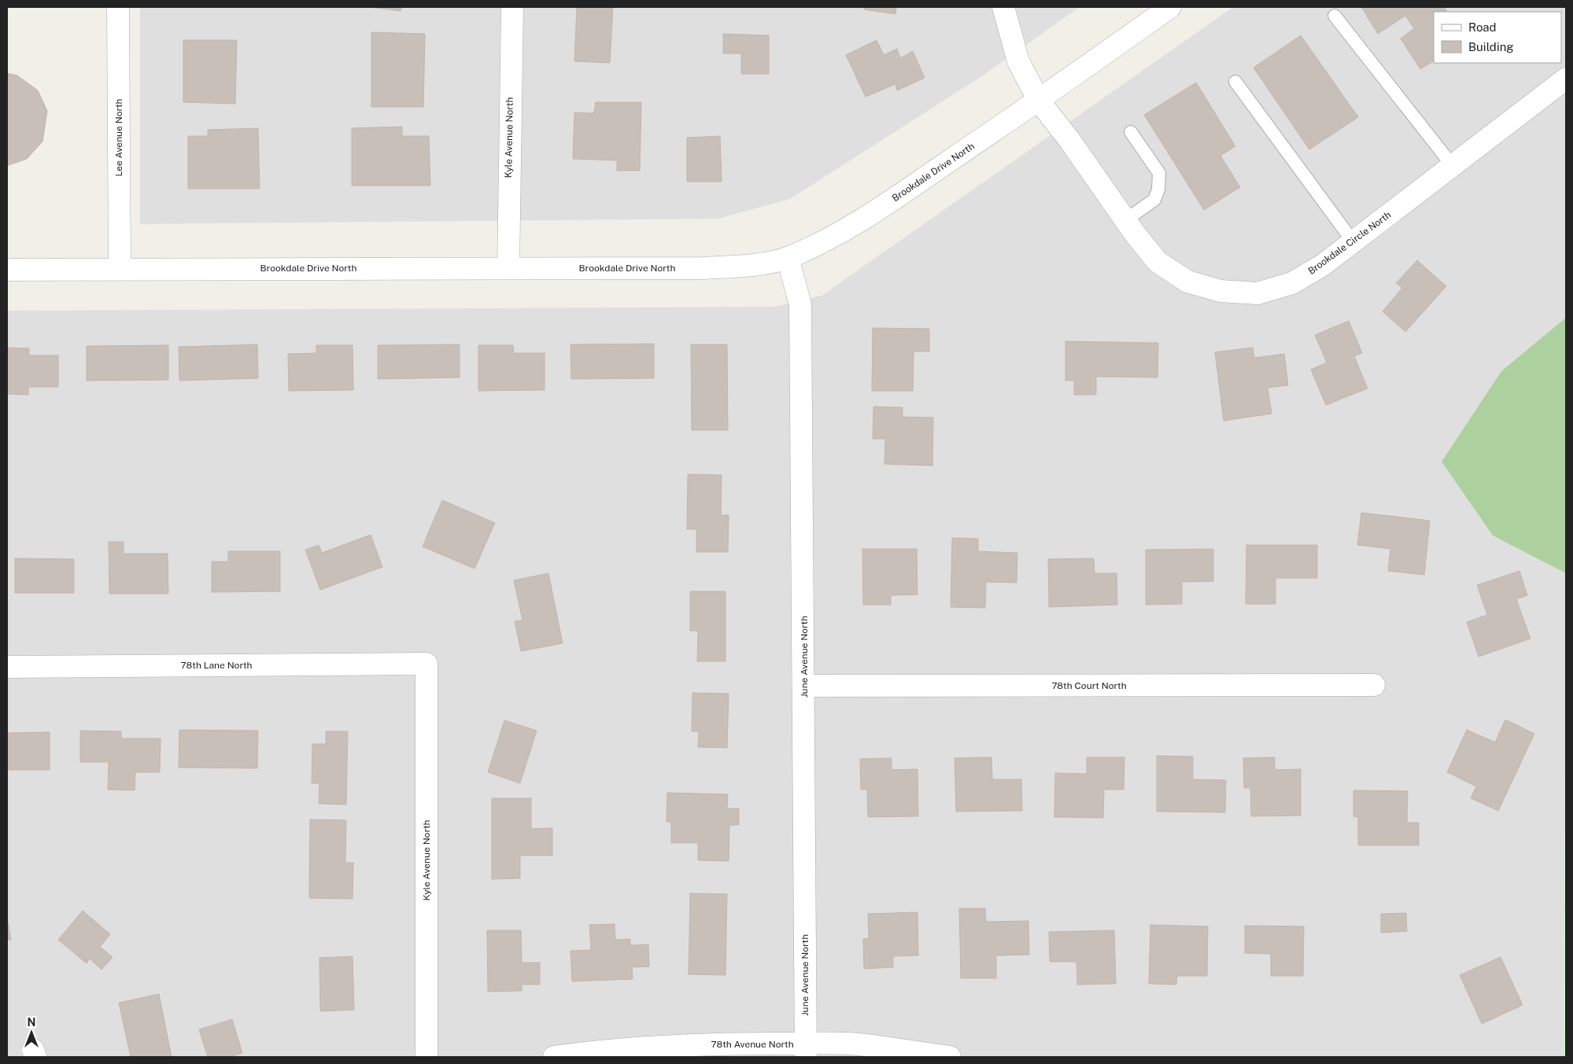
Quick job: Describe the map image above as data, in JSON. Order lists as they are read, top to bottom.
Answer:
{
  "streets": {
    "street": [
      "Lee Avenue North",
      "Kyle Avenue North",
      "Brookdale Drive North",
      "Brookdale Circle North",
      "June Avenue North",
      "78th Lane North",
      "78th Court North",
      "78th Avenue North"
    ]
  },
  "crossings": [
    ["Lee Avenue North", "Brookdale Drive North"],
    ["Kyle Avenue North", "Brookdale Drive North"],
    ["Kyle Avenue North", "78th Lane North"],
    ["Brookdale Drive North", "Brookdale Circle North"],
    ["Brookdale Drive North", "June Avenue North"],
    ["June Avenue North", "78th Court North"],
    ["June Avenue North", "78th Avenue North"]
  ],
  "legend": ["Road", "Building"],
  "north": "top"
}
